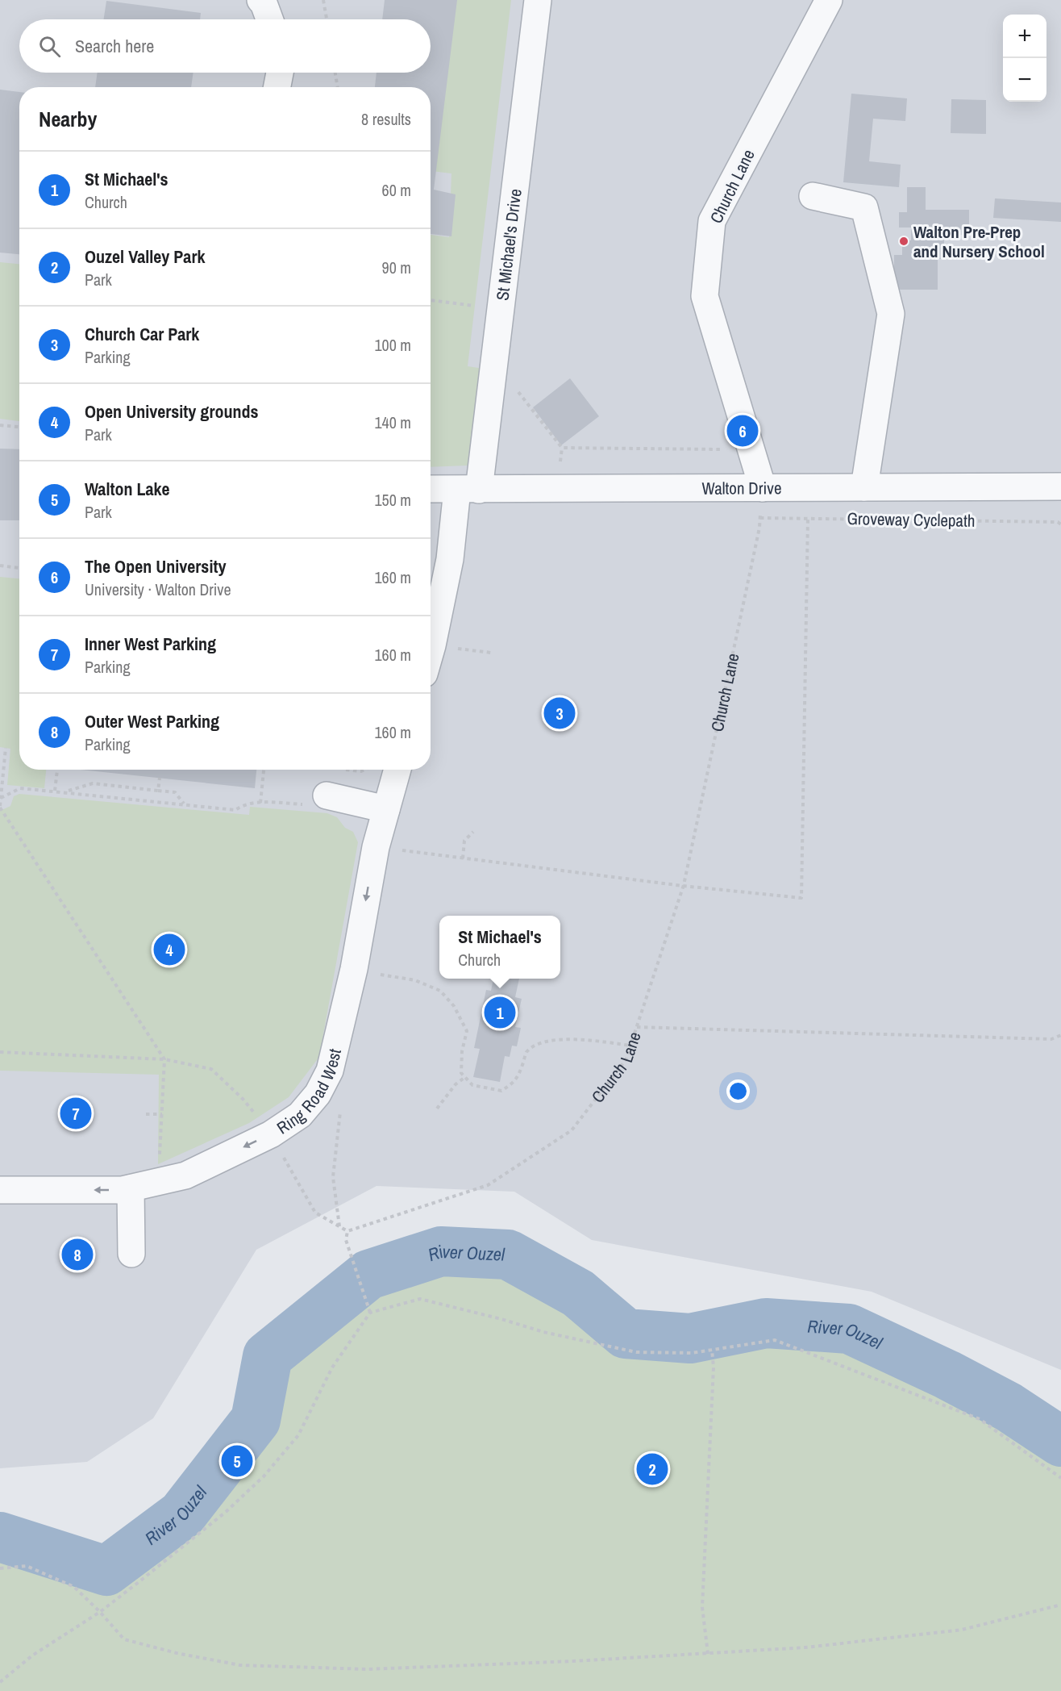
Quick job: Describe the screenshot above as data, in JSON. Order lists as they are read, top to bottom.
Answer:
{
  "streets": {
    "street": [
      "Church Lane",
      "St Michael's Drive",
      "Walton Drive",
      "Ring Road West"
    ],
    "path": ["Groveway Cyclepath"]
  },
  "crossings": [
    ["Church Lane", "Walton Drive"],
    ["Church Lane", "Groveway Cyclepath"],
    ["St Michael's Drive", "Walton Drive"]
  ],
  "one_way": ["Ring Road West"],
  "water": ["River Ouzel"],
  "places": ["Walton Pre-Prep and Nursery School"],
  "page": {
    "map_buttons": ["+", "−"],
    "search": "Search here",
    "heading": ["Nearby", "8 results"],
    "list": [
      {
        "mark": "1",
        "name": "St Michael's",
        "note": "Church",
        "value": "60 m"
      },
      {
        "mark": "2",
        "name": "Ouzel Valley Park",
        "note": "Park",
        "value": "90 m"
      },
      {
        "mark": "3",
        "name": "Church Car Park",
        "note": "Parking",
        "value": "100 m"
      },
      {
        "mark": "4",
        "name": "Open University grounds",
        "note": "Park",
        "value": "140 m"
      },
      {
        "mark": "5",
        "name": "Walton Lake",
        "note": "Park",
        "value": "150 m"
      },
      {
        "mark": "6",
        "name": "The Open University",
        "note": "University · Walton Drive",
        "value": "160 m"
      },
      {
        "mark": "7",
        "name": "Inner West Parking",
        "note": "Parking",
        "value": "160 m"
      },
      {
        "mark": "8",
        "name": "Outer West Parking",
        "note": "Parking",
        "value": "160 m"
      }
    ],
    "pins": [
      "6",
      "3",
      "4",
      "1",
      "7",
      "8",
      "5",
      "2"
    ],
    "popup": ["St Michael's", "Church"]
  }
}
